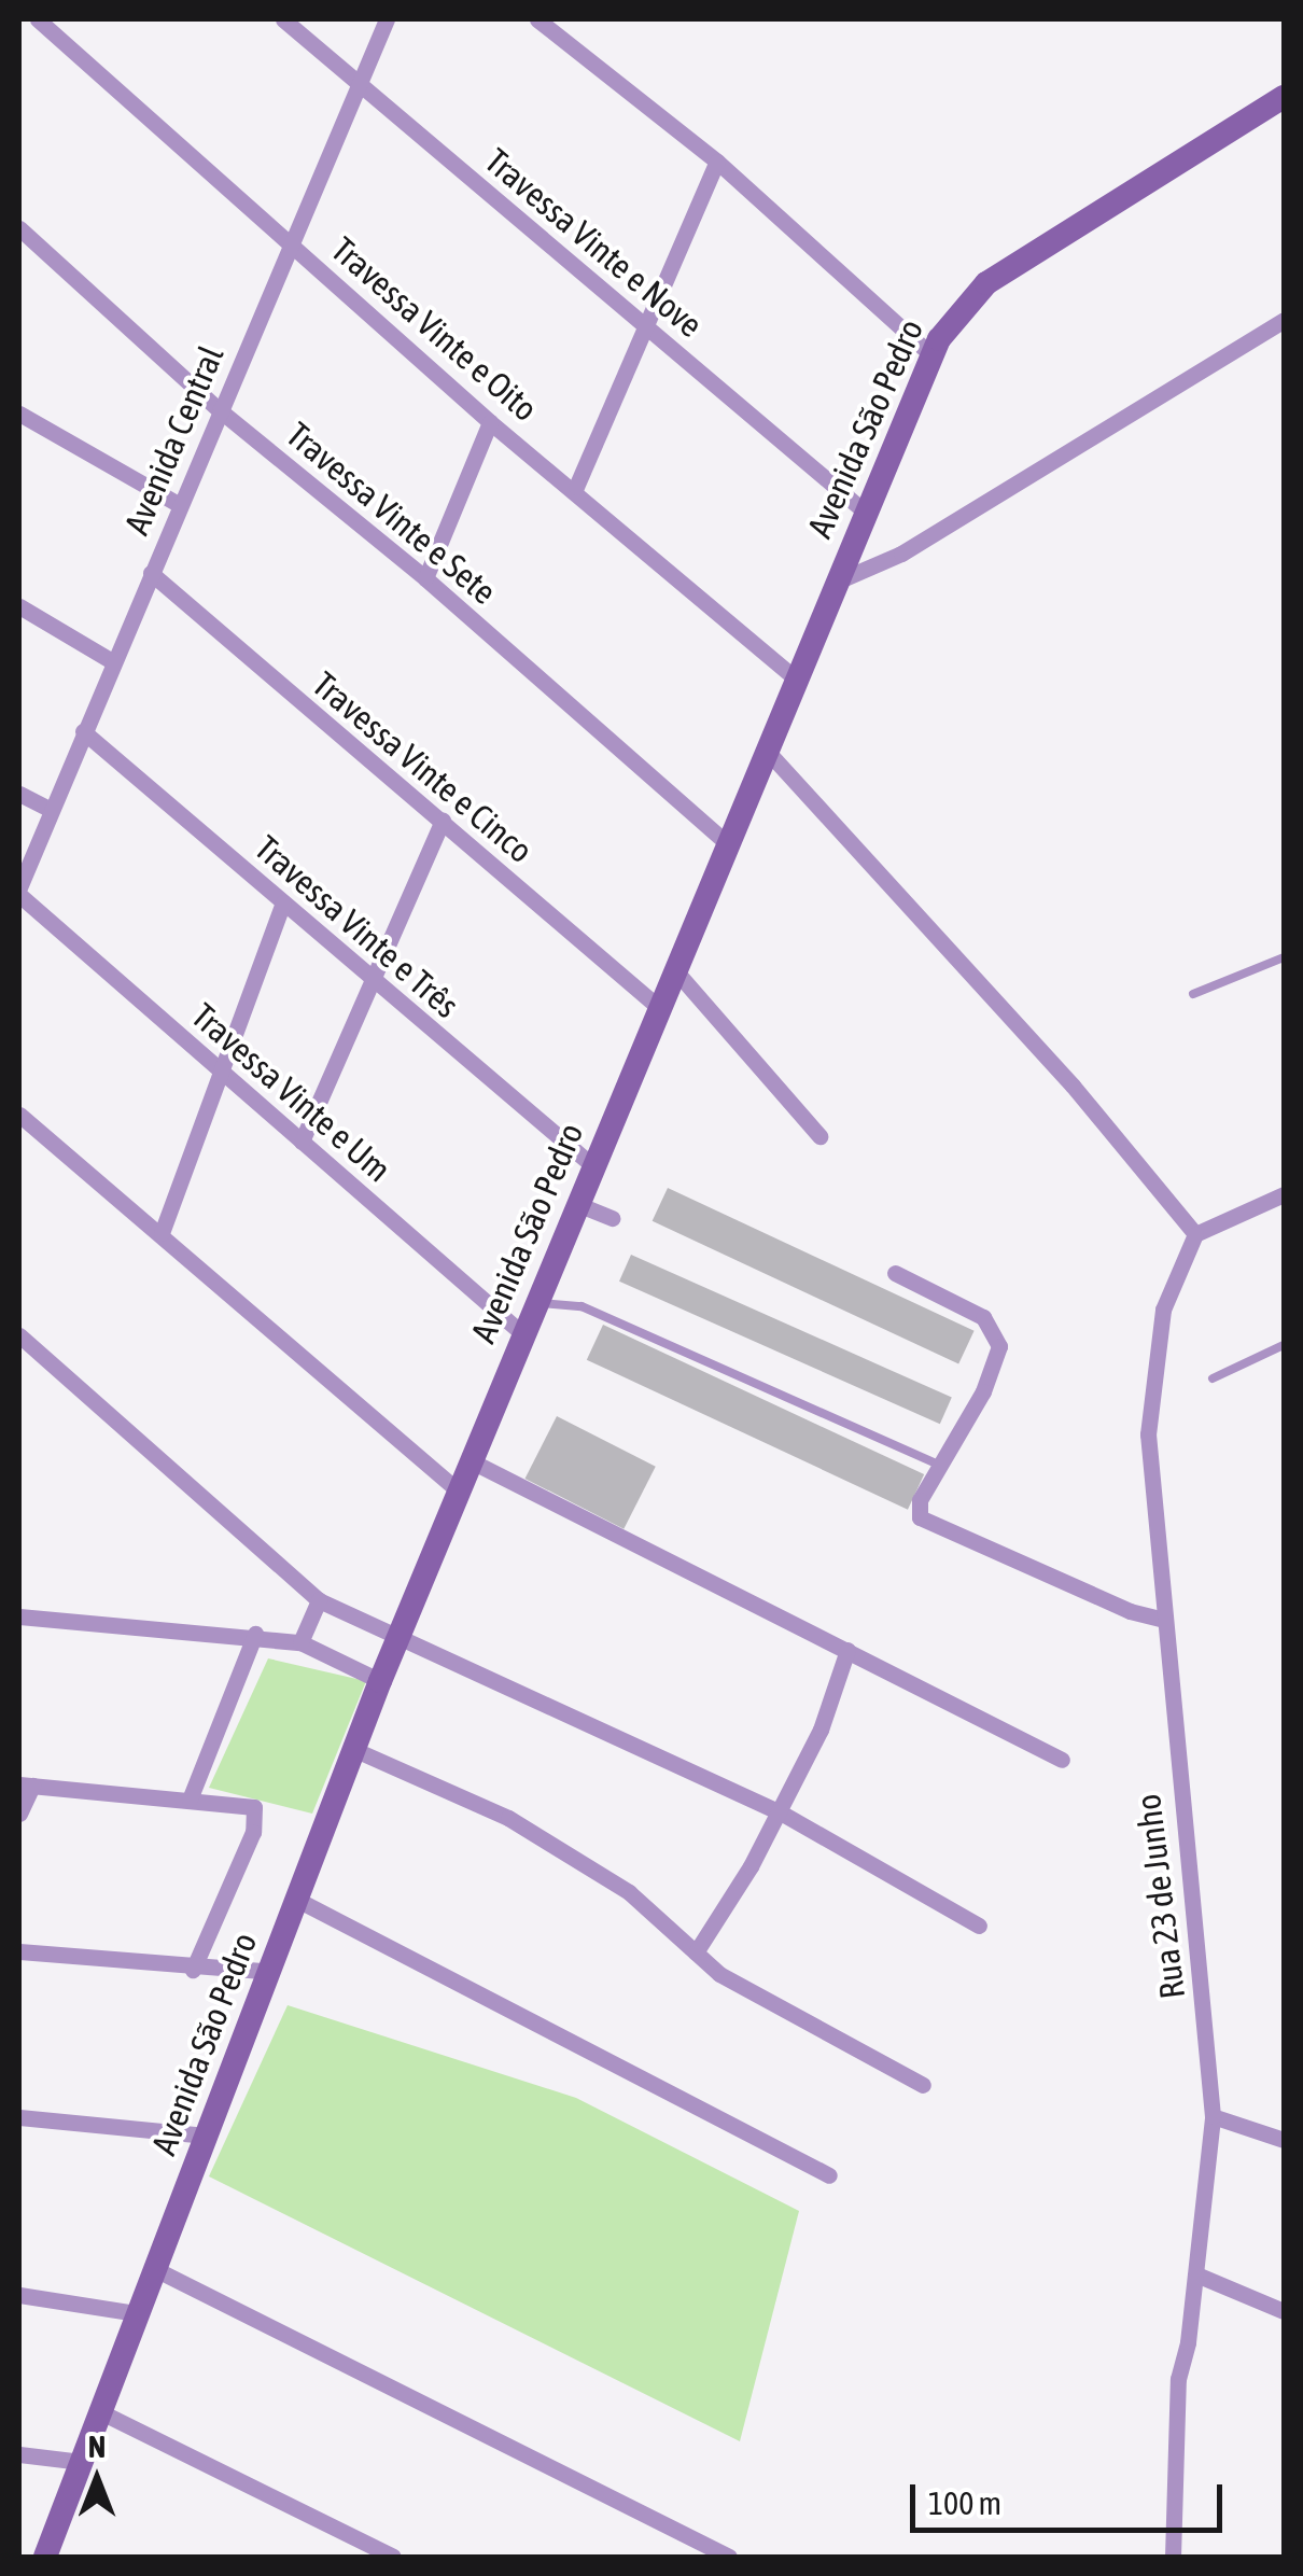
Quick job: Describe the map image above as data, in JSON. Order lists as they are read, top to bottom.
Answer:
{
  "streets": {
    "main road": ["Avenida São Pedro"],
    "street": [
      "Travessa Vinte e Nove",
      "Travessa Vinte e Oito",
      "Avenida Central",
      "Travessa Vinte e Sete",
      "Travessa Vinte e Cinco",
      "Travessa Vinte e Três",
      "Travessa Vinte e Um",
      "Rua 23 de Junho"
    ]
  },
  "crossings": [
    ["Travessa Vinte e Nove", "Avenida São Pedro"],
    ["Travessa Vinte e Nove", "Avenida Central"],
    ["Travessa Vinte e Oito", "Avenida São Pedro"],
    ["Travessa Vinte e Oito", "Avenida Central"],
    ["Avenida São Pedro", "Travessa Vinte e Sete"],
    ["Avenida São Pedro", "Travessa Vinte e Cinco"],
    ["Avenida São Pedro", "Travessa Vinte e Três"],
    ["Avenida São Pedro", "Travessa Vinte e Um"],
    ["Avenida Central", "Travessa Vinte e Sete"],
    ["Avenida Central", "Travessa Vinte e Cinco"],
    ["Avenida Central", "Travessa Vinte e Três"],
    ["Avenida Central", "Travessa Vinte e Um"]
  ],
  "scale_bar": "100 m",
  "north": "top"
}
